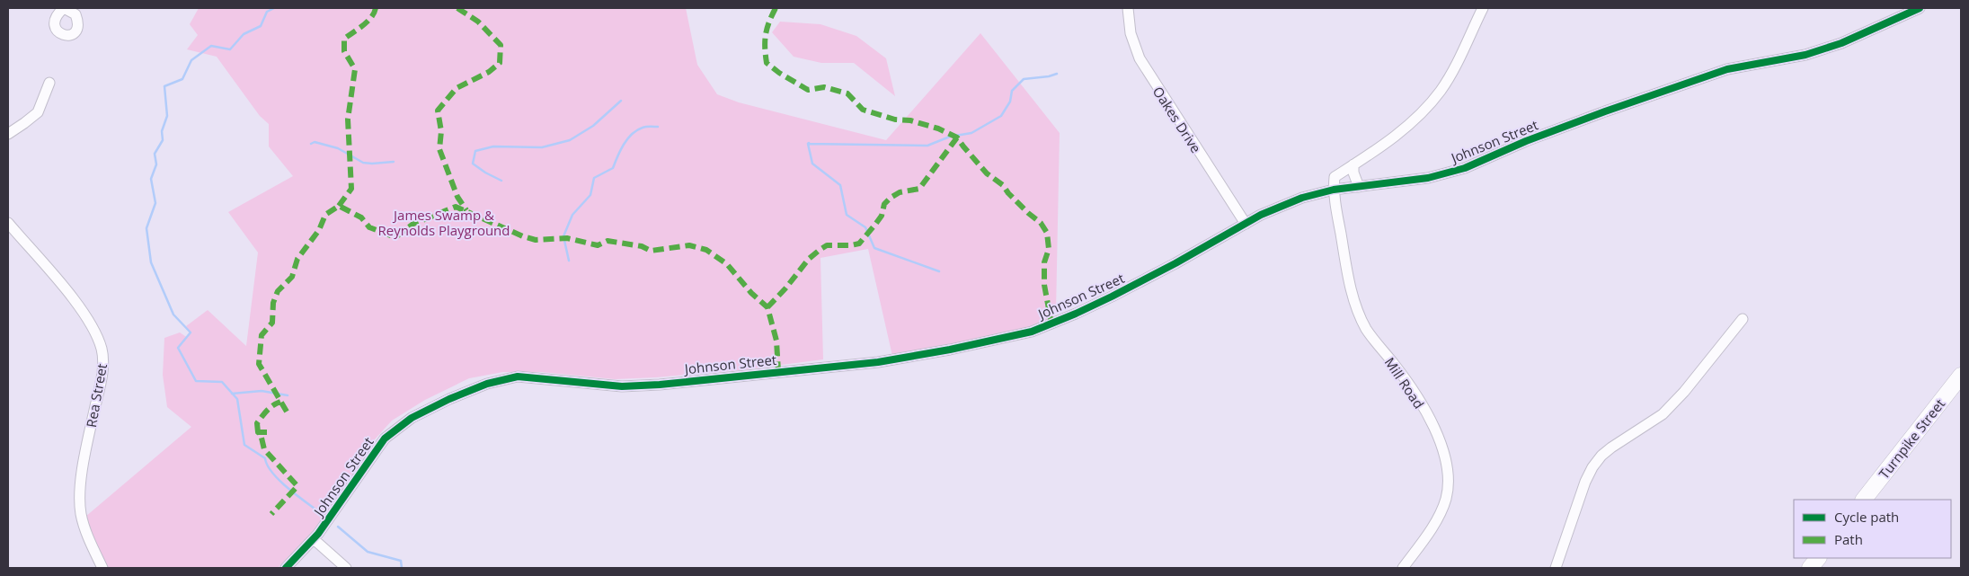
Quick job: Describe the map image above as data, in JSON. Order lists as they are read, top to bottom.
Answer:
{
  "streets": {
    "highway": ["Turnpike Street"],
    "street": [
      "Oakes Drive",
      "Johnson Street",
      "Mill Road",
      "Rea Street"
    ]
  },
  "crossings": [
    ["Oakes Drive", "Johnson Street"],
    ["Johnson Street", "Mill Road"]
  ],
  "parks": ["James Swamp & Reynolds Playground"],
  "legend": ["Cycle path", "Path"]
}
